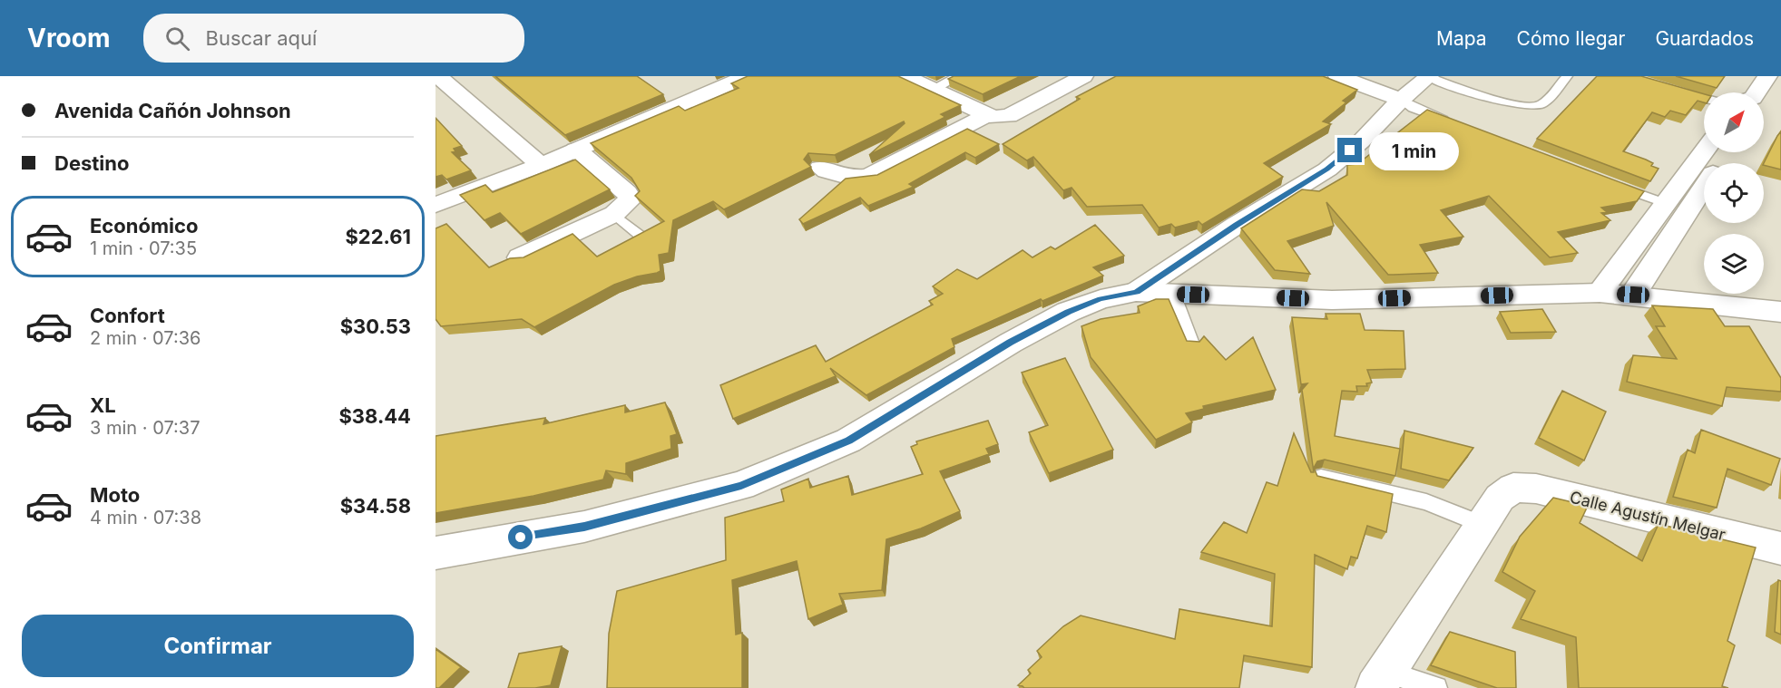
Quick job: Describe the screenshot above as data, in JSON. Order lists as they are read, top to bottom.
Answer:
{
  "streets": {
    "street": ["Calle Agustín Melgar"]
  },
  "north": "top right",
  "page": {
    "header": "Vroom",
    "search": "Buscar aquí",
    "nav": ["Mapa", "Cómo llegar", "Guardados"],
    "banner": ["Avenida Cañón Johnson", "Destino"],
    "bubble": "1 min",
    "list": [
      {
        "name": "Económico",
        "note": "1 min · 07:35",
        "value": "$22.61"
      },
      {
        "name": "Confort",
        "note": "2 min · 07:36",
        "value": "$30.53"
      },
      {
        "name": "XL",
        "note": "3 min · 07:37",
        "value": "$38.44"
      },
      {
        "name": "Moto",
        "note": "4 min · 07:38",
        "value": "$34.58"
      }
    ],
    "buttons": "Confirmar"
  }
}
